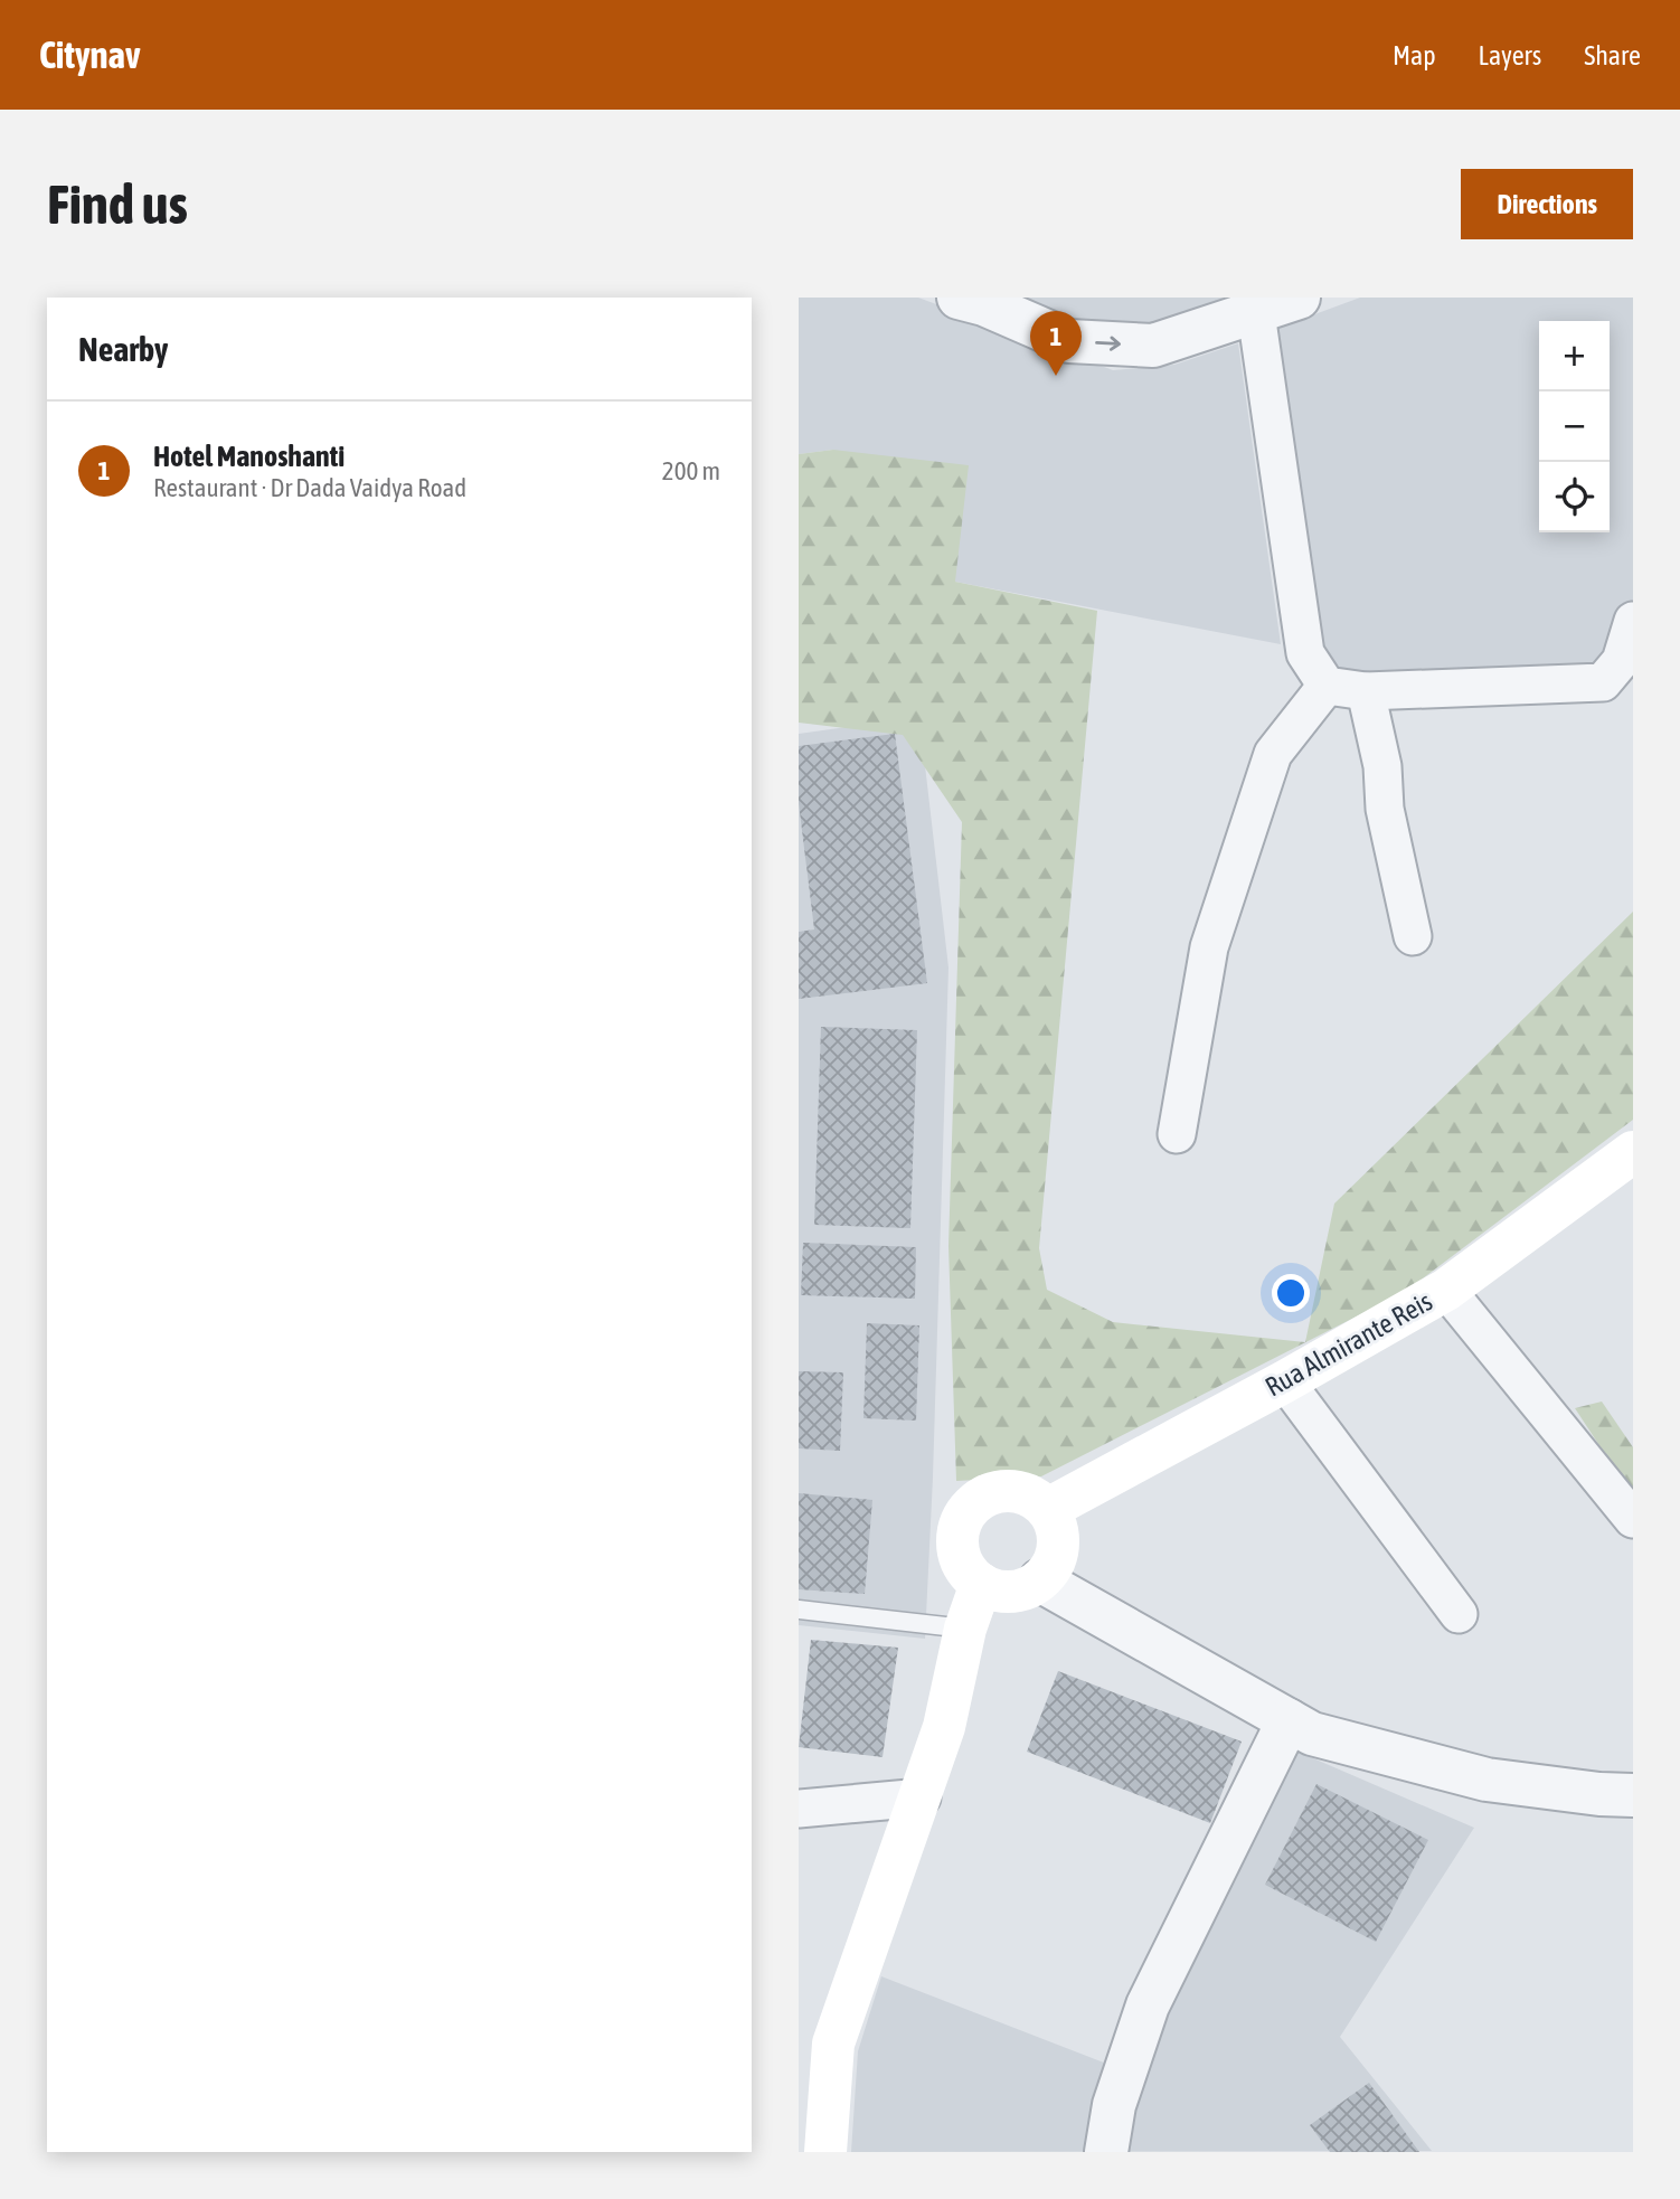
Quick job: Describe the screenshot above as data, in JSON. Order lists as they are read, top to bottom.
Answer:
{
  "streets": {
    "main road": ["Rua Almirante Reis"]
  },
  "page": {
    "header": "Citynav",
    "nav": ["Map", "Layers", "Share"],
    "buttons": "Directions",
    "title": "Find us",
    "heading": "Nearby",
    "pins": "1",
    "map_buttons": ["+", "−"],
    "list": [
      {
        "mark": "1",
        "name": "Hotel Manoshanti",
        "note": "Restaurant · Dr Dada Vaidya Road",
        "value": "200 m"
      }
    ]
  }
}
